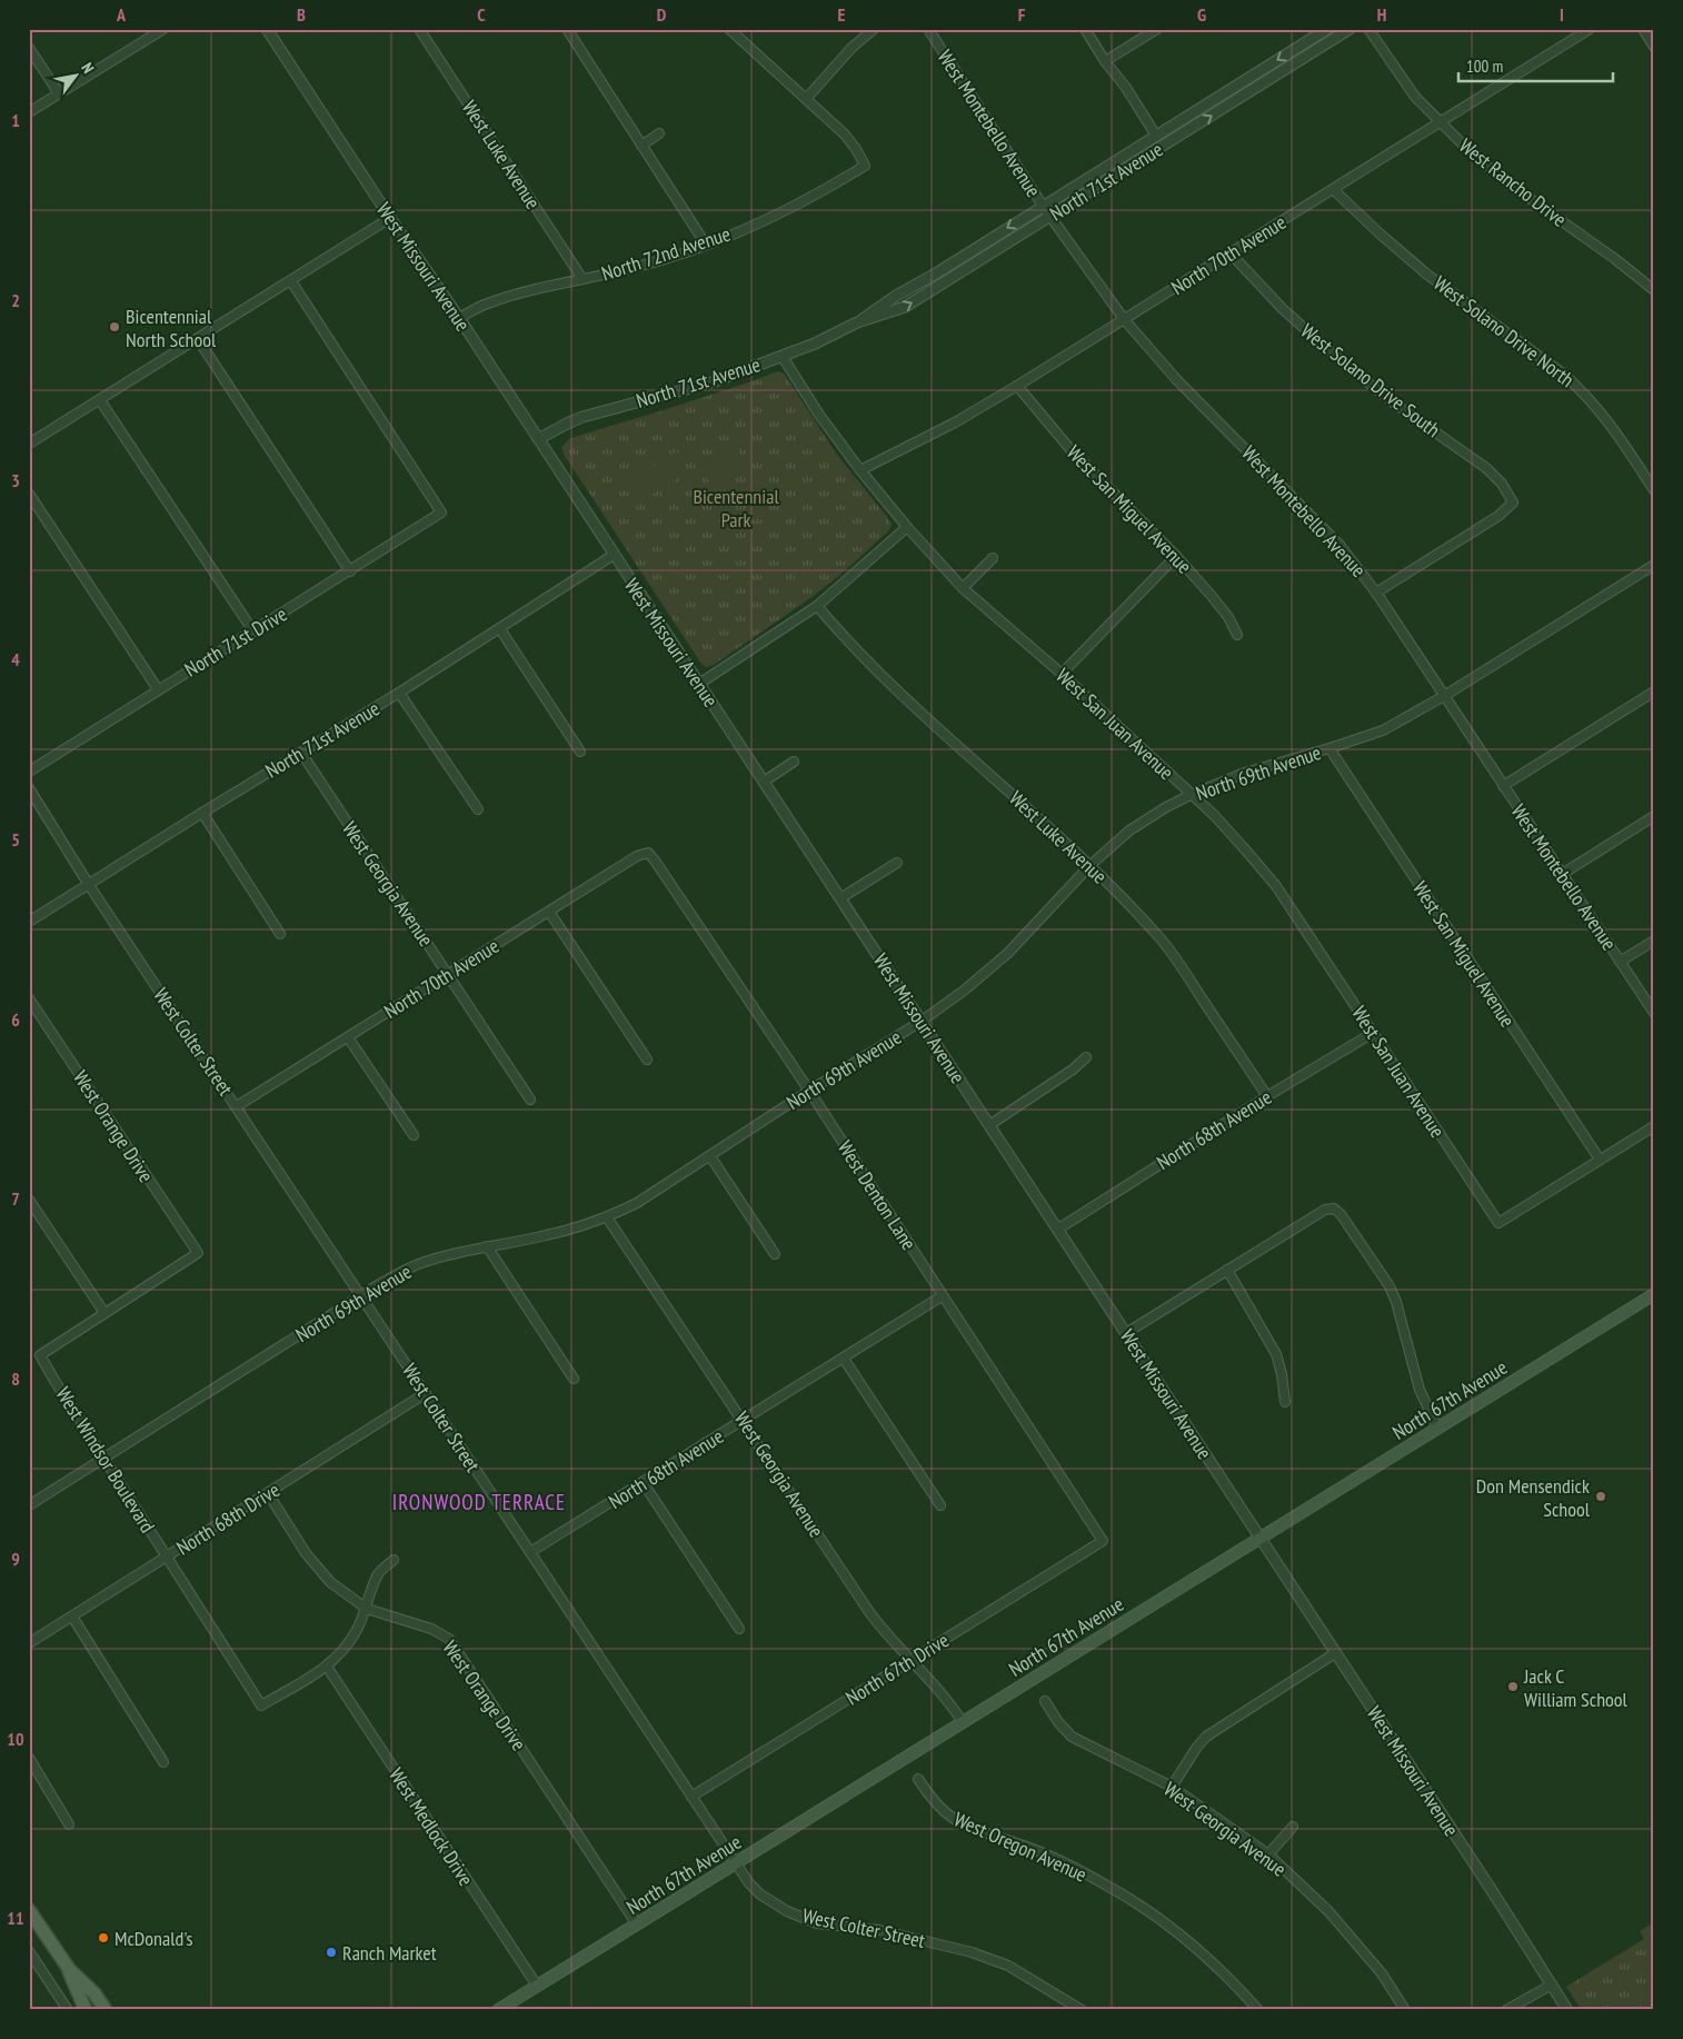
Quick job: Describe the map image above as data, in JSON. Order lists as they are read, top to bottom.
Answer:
{
  "streets": {
    "main road": ["North 67th Avenue"],
    "street": [
      "West Montebello Avenue",
      "West Luke Avenue",
      "North 71st Avenue",
      "West Rancho Drive",
      "North 72nd Avenue",
      "North 70th Avenue",
      "West Missouri Avenue",
      "West Solano Drive North",
      "West Solano Drive South",
      "West San Miguel Avenue",
      "North 71st Drive",
      "West San Juan Avenue",
      "North 69th Avenue",
      "West Georgia Avenue",
      "West Colter Street",
      "West Orange Drive",
      "North 68th Avenue",
      "West Denton Lane",
      "West Windsor Boulevard",
      "North 68th Drive",
      "North 67th Drive",
      "West Medlock Drive",
      "West Oregon Avenue"
    ]
  },
  "crossings": [
    ["West Montebello Avenue", "North 71st Avenue"],
    ["West Montebello Avenue", "North 70th Avenue"],
    ["West Montebello Avenue", "West Solano Drive South"],
    ["West Montebello Avenue", "North 69th Avenue"],
    ["West Luke Avenue", "North 72nd Avenue"],
    ["West Luke Avenue", "North 69th Avenue"],
    ["West Luke Avenue", "North 68th Avenue"],
    ["North 71st Avenue", "West Missouri Avenue"],
    ["North 71st Avenue", "West San Juan Avenue"],
    ["North 71st Avenue", "West Georgia Avenue"],
    ["North 71st Avenue", "West Colter Street"],
    ["West Rancho Drive", "North 70th Avenue"],
    ["North 72nd Avenue", "West Missouri Avenue"],
    ["North 70th Avenue", "West Solano Drive North"],
    ["North 70th Avenue", "West Solano Drive South"],
    ["North 70th Avenue", "West San Miguel Avenue"],
    ["North 70th Avenue", "West San Juan Avenue"],
    ["North 70th Avenue", "West Georgia Avenue"],
    ["North 70th Avenue", "West Colter Street"],
    ["North 70th Avenue", "West Denton Lane"],
    ["West Missouri Avenue", "North 69th Avenue"],
    ["West Missouri Avenue", "North 68th Avenue"],
    ["West Missouri Avenue", "North 67th Avenue"],
    ["West San Miguel Avenue", "West San Juan Avenue"],
    ["West San Miguel Avenue", "North 69th Avenue"],
    ["West San Juan Avenue", "North 69th Avenue"],
    ["West San Juan Avenue", "North 68th Avenue"],
    ["North 69th Avenue", "West Georgia Avenue"],
    ["North 69th Avenue", "West Colter Street"],
    ["North 69th Avenue", "West Denton Lane"],
    ["North 69th Avenue", "West Windsor Boulevard"],
    ["West Georgia Avenue", "North 68th Avenue"],
    ["West Georgia Avenue", "North 67th Avenue"],
    ["West Georgia Avenue", "North 67th Drive"],
    ["West Colter Street", "North 68th Avenue"],
    ["West Colter Street", "North 67th Avenue"],
    ["West Colter Street", "North 68th Drive"],
    ["West Colter Street", "North 67th Drive"],
    ["West Orange Drive", "North 67th Avenue"],
    ["West Orange Drive", "West Windsor Boulevard"],
    ["West Orange Drive", "North 68th Drive"],
    ["North 68th Avenue", "West Denton Lane"],
    ["West Denton Lane", "North 67th Drive"],
    ["North 67th Avenue", "West Medlock Drive"],
    ["West Windsor Boulevard", "North 68th Drive"],
    ["West Windsor Boulevard", "West Medlock Drive"]
  ],
  "districts": ["IRONWOOD TERRACE"],
  "parks": ["Bicentennial Park"],
  "places": [
    "Bicentennial North School",
    "Don Mensendick School",
    "Jack C William School",
    "McDonald's",
    "Ranch Market"
  ],
  "scale_bar": "100 m",
  "north": "top right",
  "grid": {
    "columns": [
      "A",
      "B",
      "C",
      "D",
      "E",
      "F",
      "G",
      "H",
      "I"
    ],
    "rows": [
      "1",
      "2",
      "3",
      "4",
      "5",
      "6",
      "7",
      "8",
      "9",
      "10",
      "11"
    ]
  }
}
